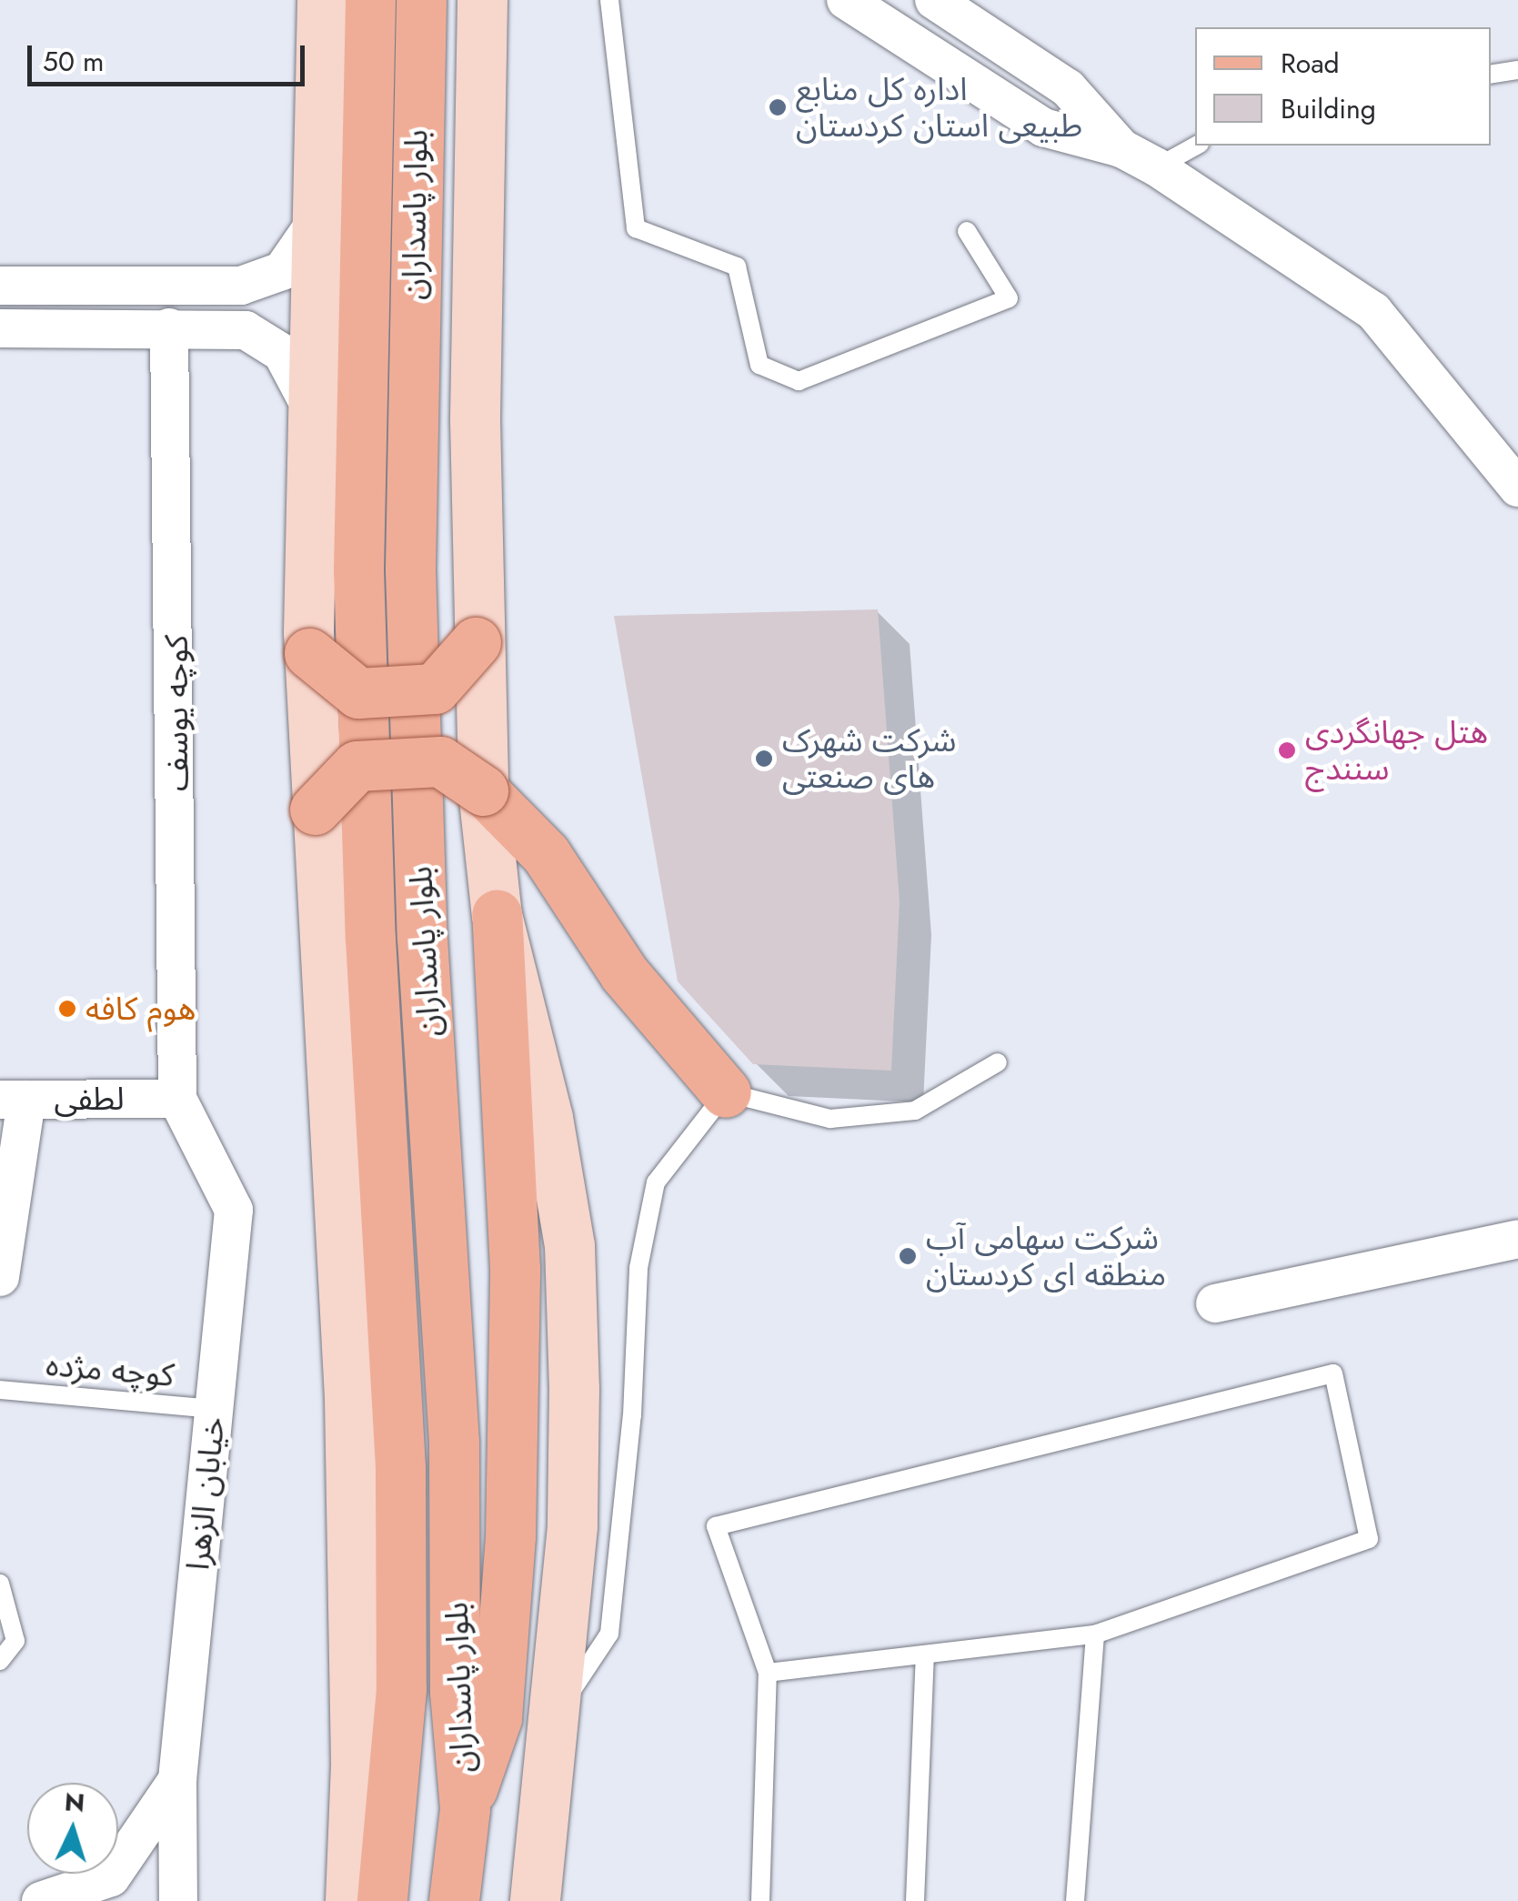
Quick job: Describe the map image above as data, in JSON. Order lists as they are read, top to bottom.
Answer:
{
  "streets": {
    "main road": ["بلوار پاسداران"],
    "street": ["کوچه یوسف", "لطفی", "خیابان الزهرا"],
    "lane": ["کوچه مژده"]
  },
  "crossings": [
    ["کوچه یوسف", "لطفی"],
    ["کوچه یوسف", "خیابان الزهرا"],
    ["لطفی", "خیابان الزهرا"],
    ["کوچه مژده", "خیابان الزهرا"]
  ],
  "places": [
    "اداره کل منابع طبیعی استان کردستان",
    "هتل جهانگردی سنندج",
    "شرکت شهرک های صنعتی",
    "هوم کافه",
    "شرکت سهامی آب منطقه ای کردستان"
  ],
  "legend": ["Road", "Building"],
  "scale_bar": "50 m",
  "north": "top"
}
